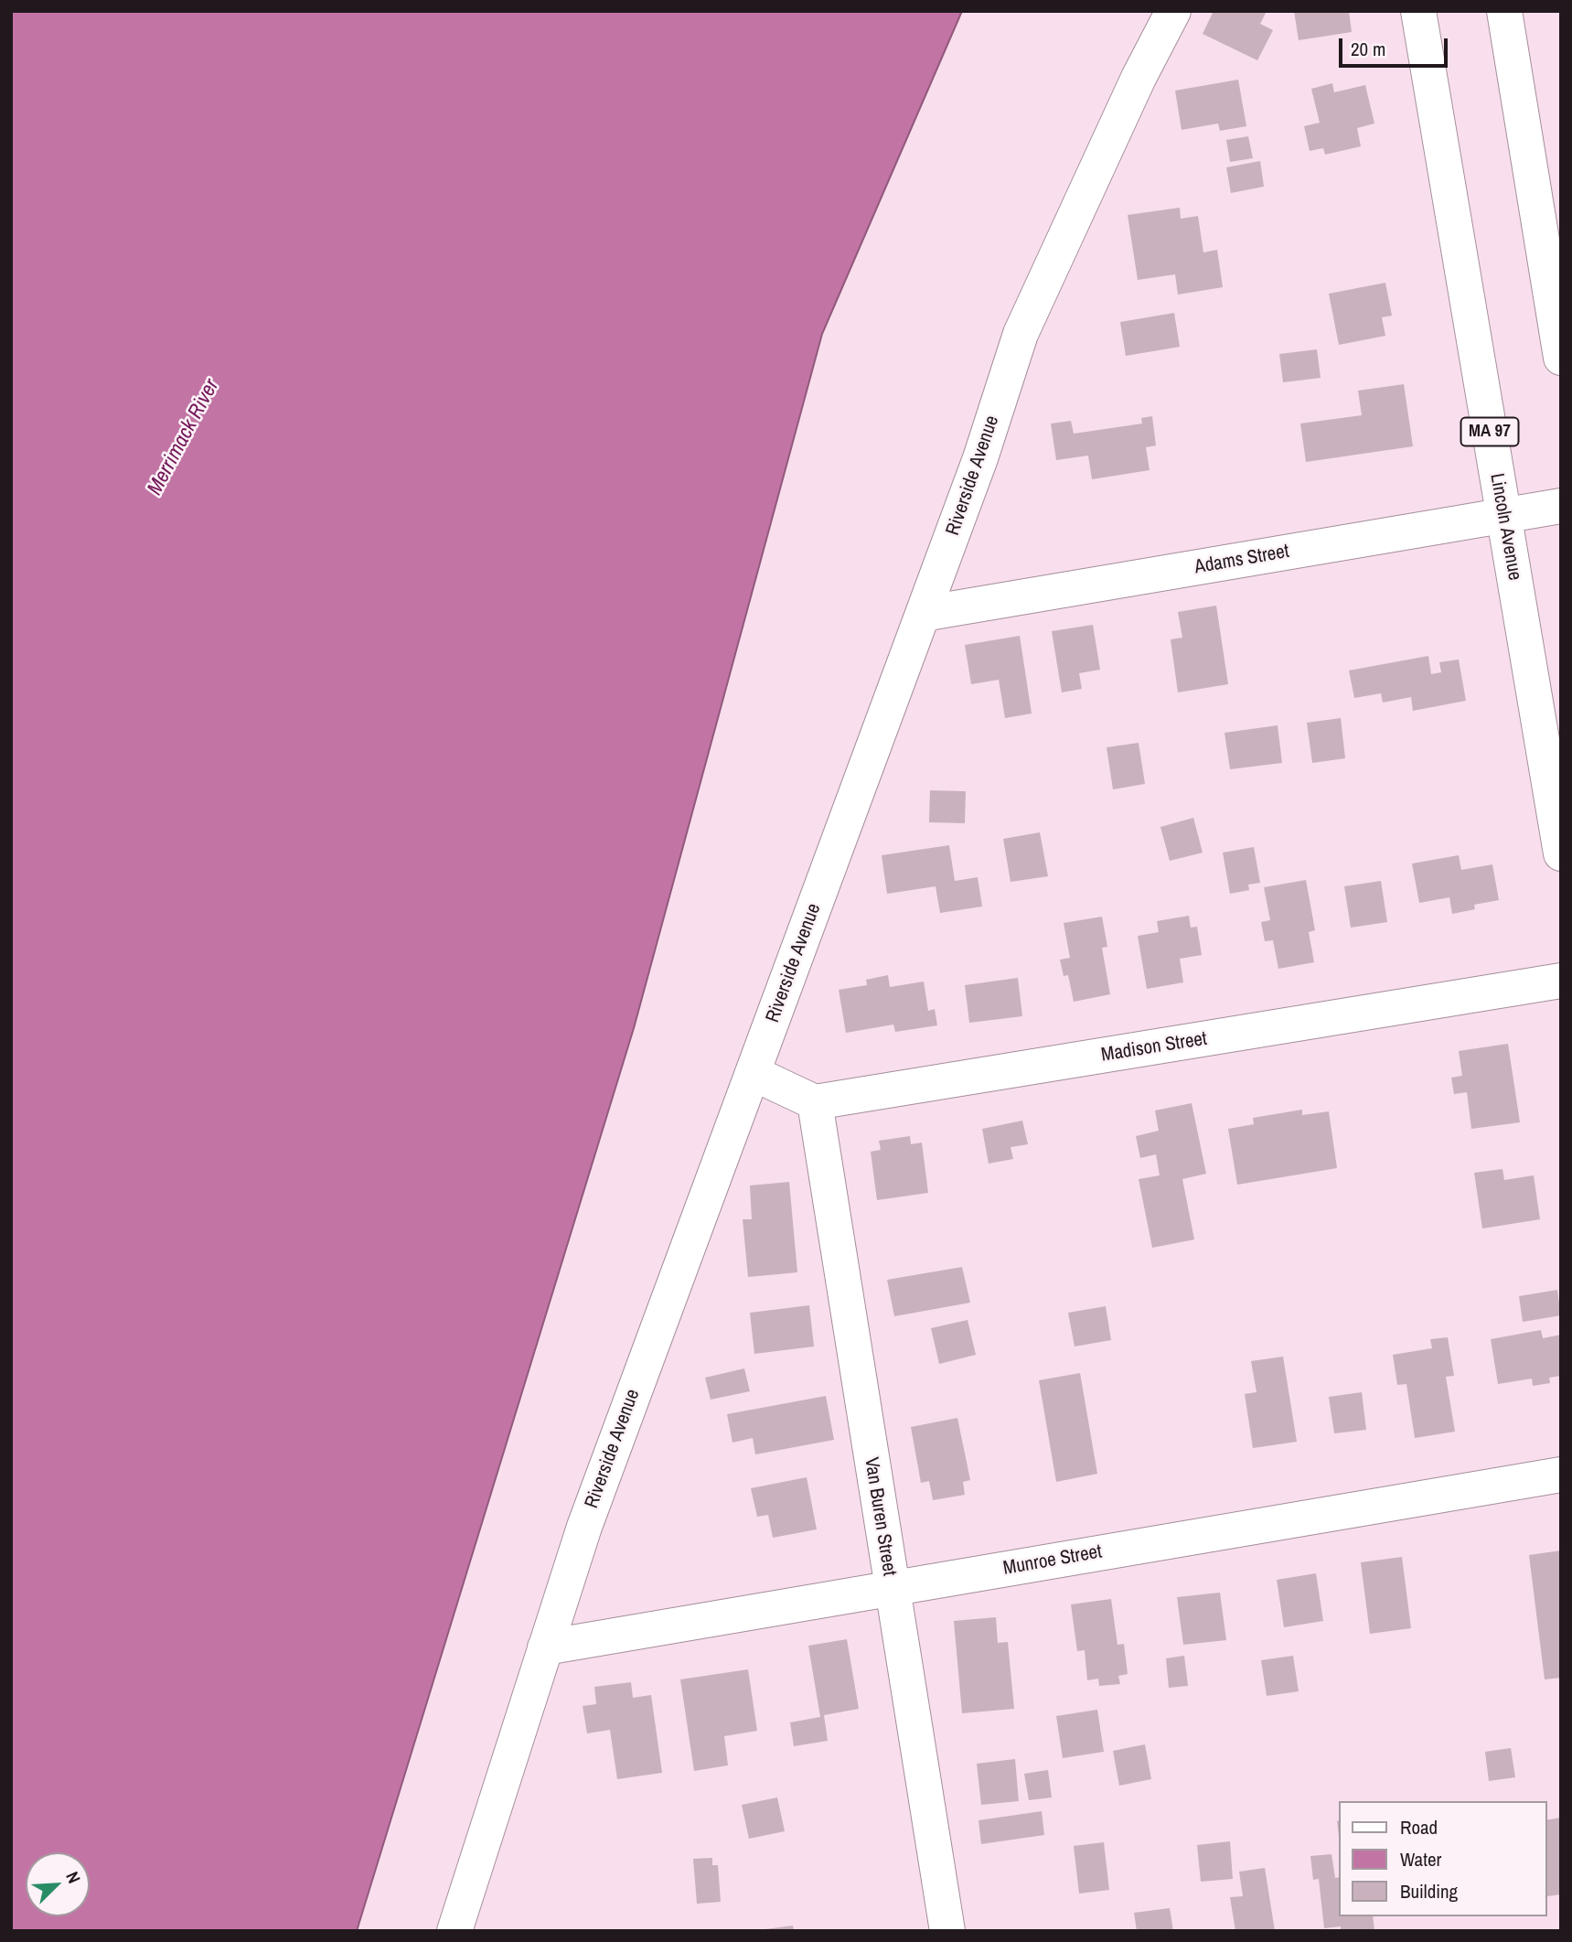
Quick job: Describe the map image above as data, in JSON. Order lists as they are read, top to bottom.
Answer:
{
  "streets": {
    "street": [
      "MA 97",
      "Riverside Avenue",
      "Lincoln Avenue",
      "Adams Street",
      "Madison Street",
      "Van Buren Street",
      "Munroe Street"
    ]
  },
  "crossings": [
    ["Riverside Avenue", "Adams Street"],
    ["Riverside Avenue", "Munroe Street"],
    ["Lincoln Avenue", "Adams Street"],
    ["Madison Street", "Van Buren Street"],
    ["Van Buren Street", "Munroe Street"]
  ],
  "water": ["Merrimack River"],
  "legend": ["Road", "Water", "Building"],
  "scale_bar": "20 m",
  "north": "top right"
}
